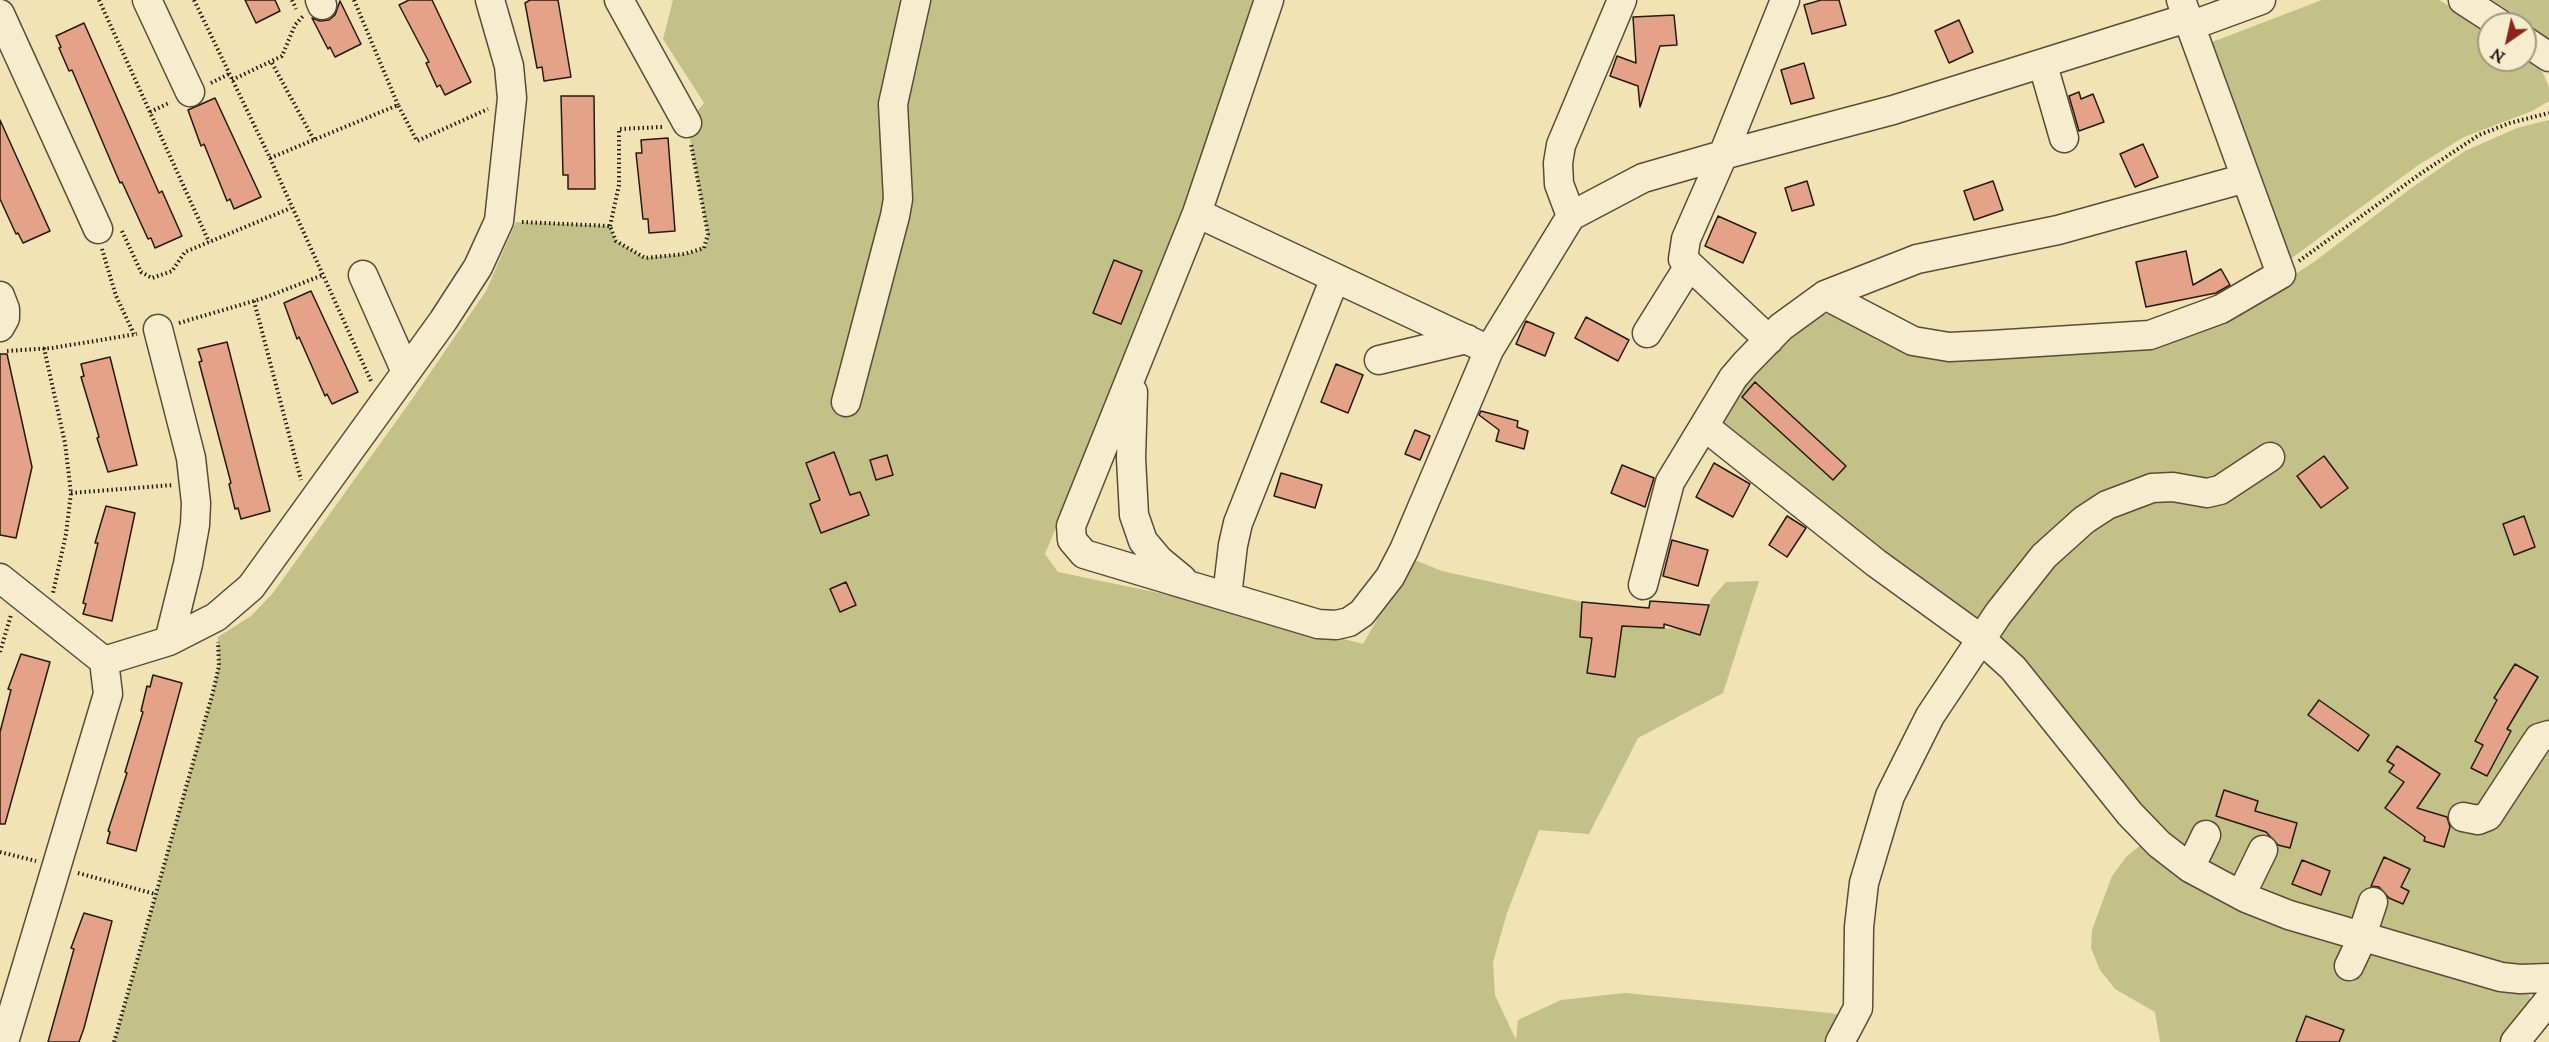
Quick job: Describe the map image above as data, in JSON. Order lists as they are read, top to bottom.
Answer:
{
  "north": "bottom left"
}
